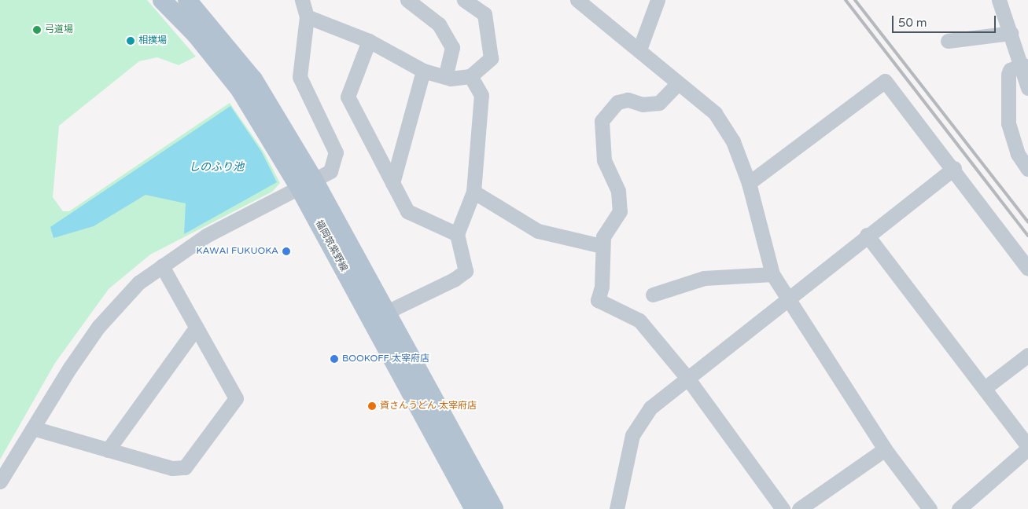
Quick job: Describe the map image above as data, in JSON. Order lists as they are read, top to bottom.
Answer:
{
  "streets": {
    "main road": ["福岡筑紫野線"]
  },
  "water": ["しのふり池"],
  "places": [
    "弓道場",
    "相撲場",
    "KAWAI FUKUOKA",
    "BOOKOFF 太宰府店",
    "資さんうどん 太宰府店"
  ],
  "scale_bar": "50 m"
}
